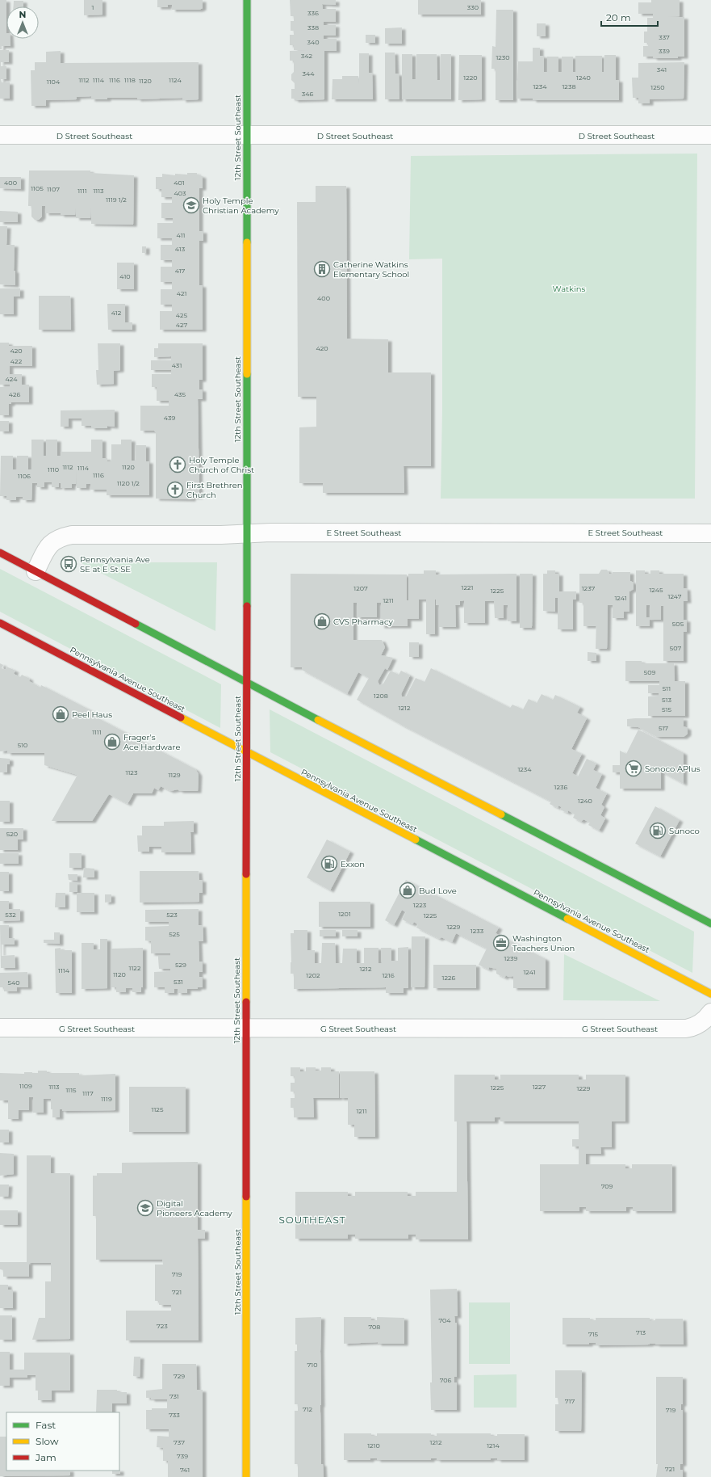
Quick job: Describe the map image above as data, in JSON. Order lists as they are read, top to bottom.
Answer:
{
  "streets": {
    "main road": ["12th Street Southeast", "Pennsylvania Avenue Southeast"],
    "street": ["D Street Southeast", "E Street Southeast", "G Street Southeast"]
  },
  "crossings": [
    ["D Street Southeast", "12th Street Southeast"],
    ["12th Street Southeast", "E Street Southeast"],
    ["12th Street Southeast", "Pennsylvania Avenue Southeast"],
    ["12th Street Southeast", "G Street Southeast"]
  ],
  "districts": ["SOUTHEAST"],
  "parks": ["Watkins"],
  "places": {
    "school or university": ["Holy Temple Christian Academy", "Digital Pioneers Academy"],
    "building": ["Catherine Watkins Elementary School"],
    "church": ["Holy Temple Church of Christ", "First Brethren Church"],
    "bus stop": ["Pennsylvania Ave SE at E St SE"],
    "shop": [
      "CVS Pharmacy",
      "Peel Haus",
      "Frager's Ace Hardware",
      "Bud Love"
    ],
    "supermarket": ["Sonoco APlus"],
    "fuel station": ["Sunoco", "Exxon"],
    "office": ["Washington Teachers Union"]
  },
  "house_numbers": [
    "1",
    "330",
    "336",
    "338",
    "337",
    "340",
    "339",
    "342",
    "1230",
    "341",
    "344",
    "1220",
    "1240",
    "1112",
    "1114",
    "1116",
    "1118",
    "1124",
    "1120",
    "1104",
    "1234",
    "1238",
    "1250",
    "346",
    "400",
    "401",
    "1105",
    "1107",
    "1111",
    "1113",
    "403",
    "1119 1/2",
    "411",
    "413",
    "417",
    "410",
    "421",
    "400",
    "412",
    "425",
    "427",
    "420",
    "420",
    "422",
    "431",
    "424",
    "426",
    "435",
    "439",
    "1112",
    "1120",
    "1114",
    "1110",
    "1116",
    "1106",
    "1120 1/2",
    "1221",
    "1207",
    "1237",
    "1245",
    "1225",
    "1247",
    "1241",
    "1211",
    "505",
    "507",
    "509",
    "511",
    "1208",
    "513",
    "1212",
    "515",
    "517",
    "1111",
    "510",
    "1234",
    "1123",
    "1129",
    "1236",
    "1240",
    "520",
    "1223",
    "1201",
    "532",
    "523",
    "1225",
    "1229",
    "1233",
    "525",
    "1239",
    "529",
    "1122",
    "1212",
    "1114",
    "1241",
    "1120",
    "1202",
    "1216",
    "1226",
    "531",
    "540",
    "1109",
    "1113",
    "1227",
    "1225",
    "1229",
    "1115",
    "1117",
    "1119",
    "1125",
    "1211",
    "709",
    "719",
    "721",
    "704",
    "723",
    "708",
    "713",
    "715",
    "710",
    "729",
    "706",
    "731",
    "717",
    "712",
    "719",
    "733",
    "737",
    "1212",
    "1210",
    "1214",
    "739",
    "721",
    "741"
  ],
  "legend": ["Fast", "Slow", "Jam"],
  "scale_bar": "20 m",
  "north": "top"
}
